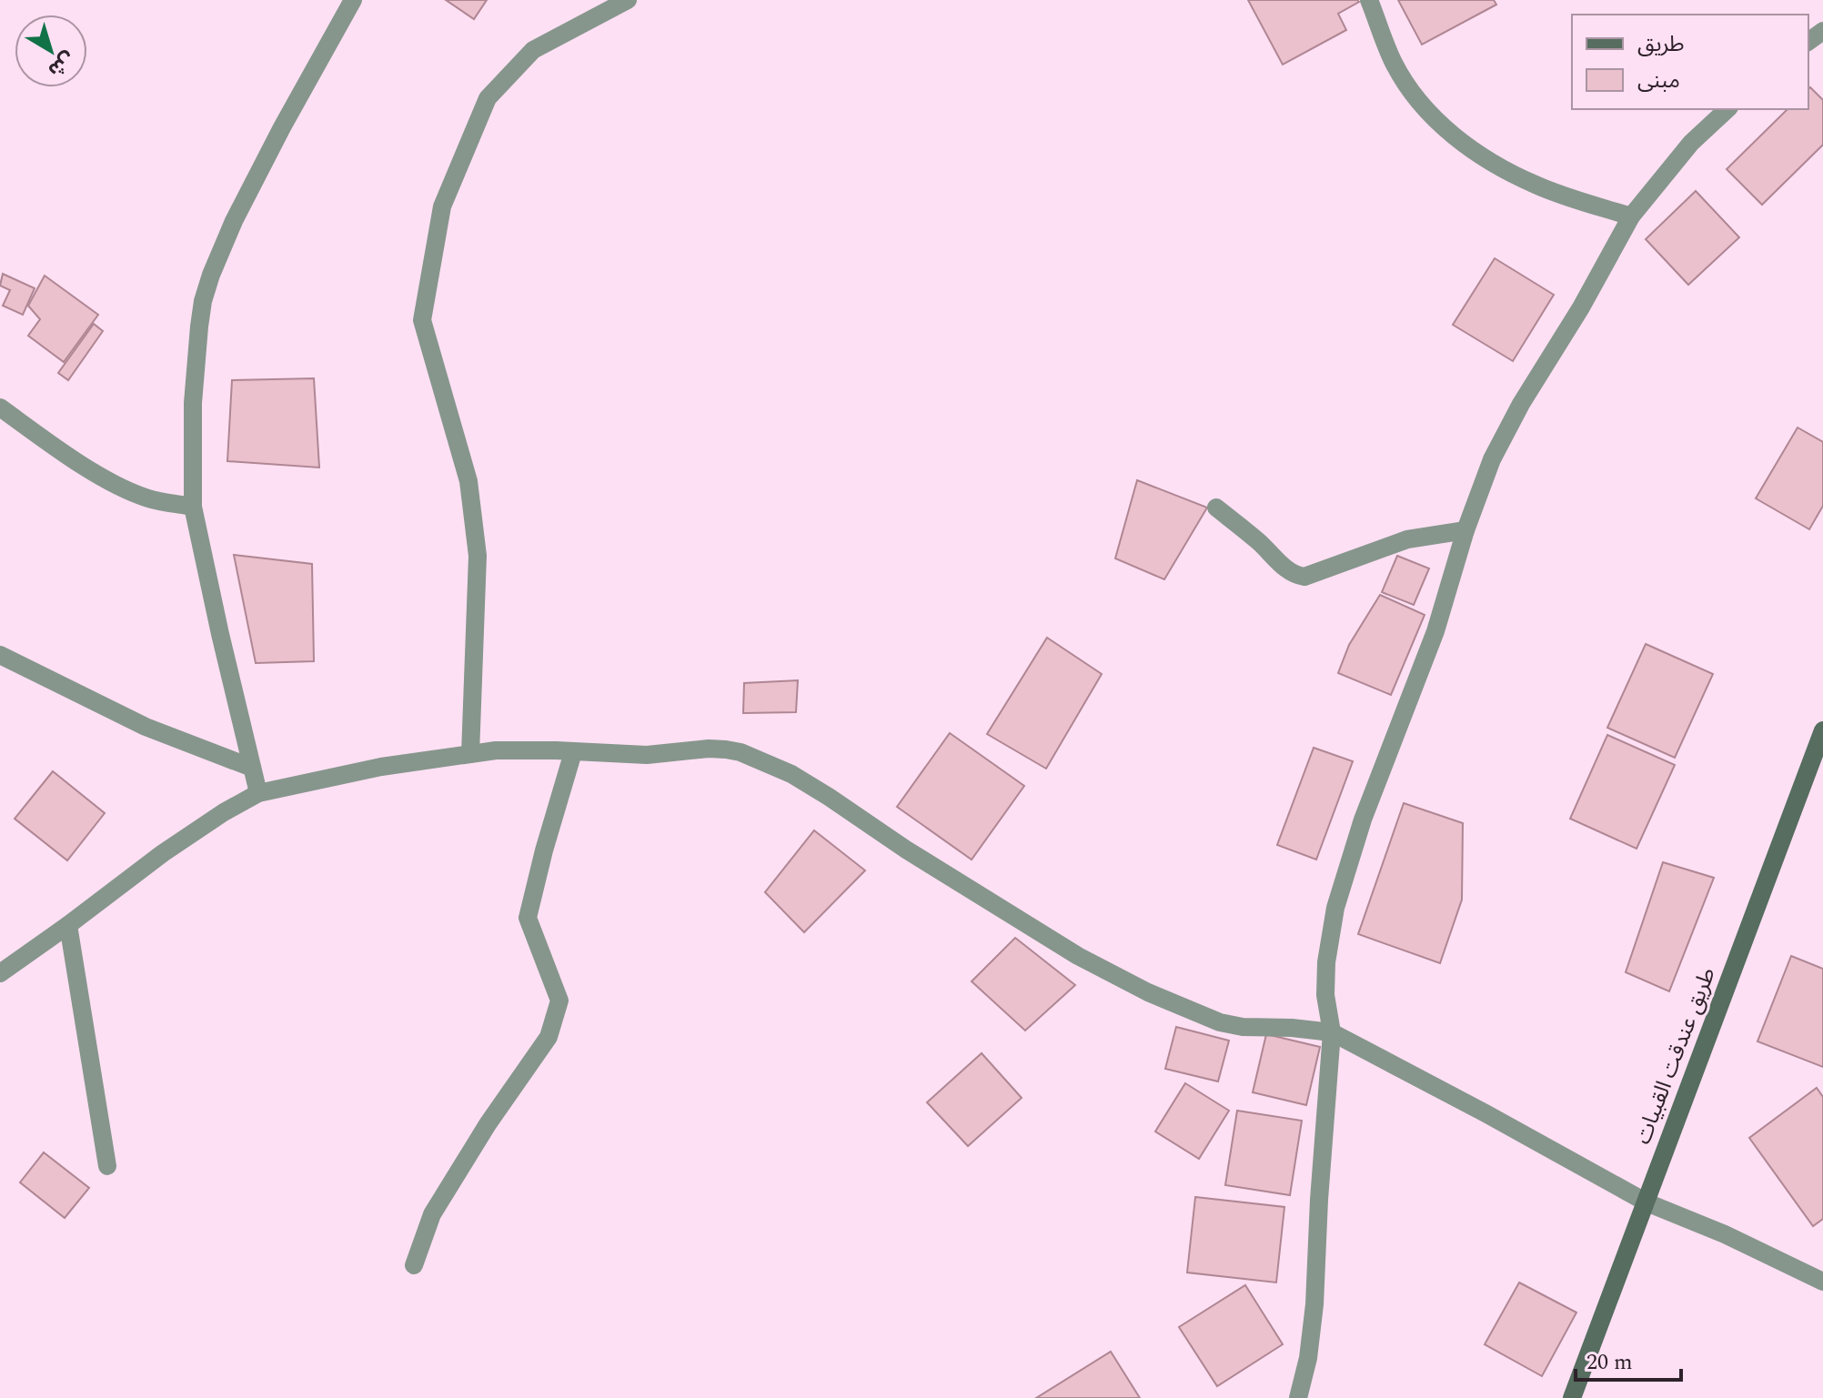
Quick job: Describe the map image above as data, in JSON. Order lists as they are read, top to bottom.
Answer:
{
  "streets": {
    "main road": ["طريق عندقت القبيات"]
  },
  "legend": ["طريق", "مبنى"],
  "scale_bar": "20 m",
  "north": "bottom right"
}
